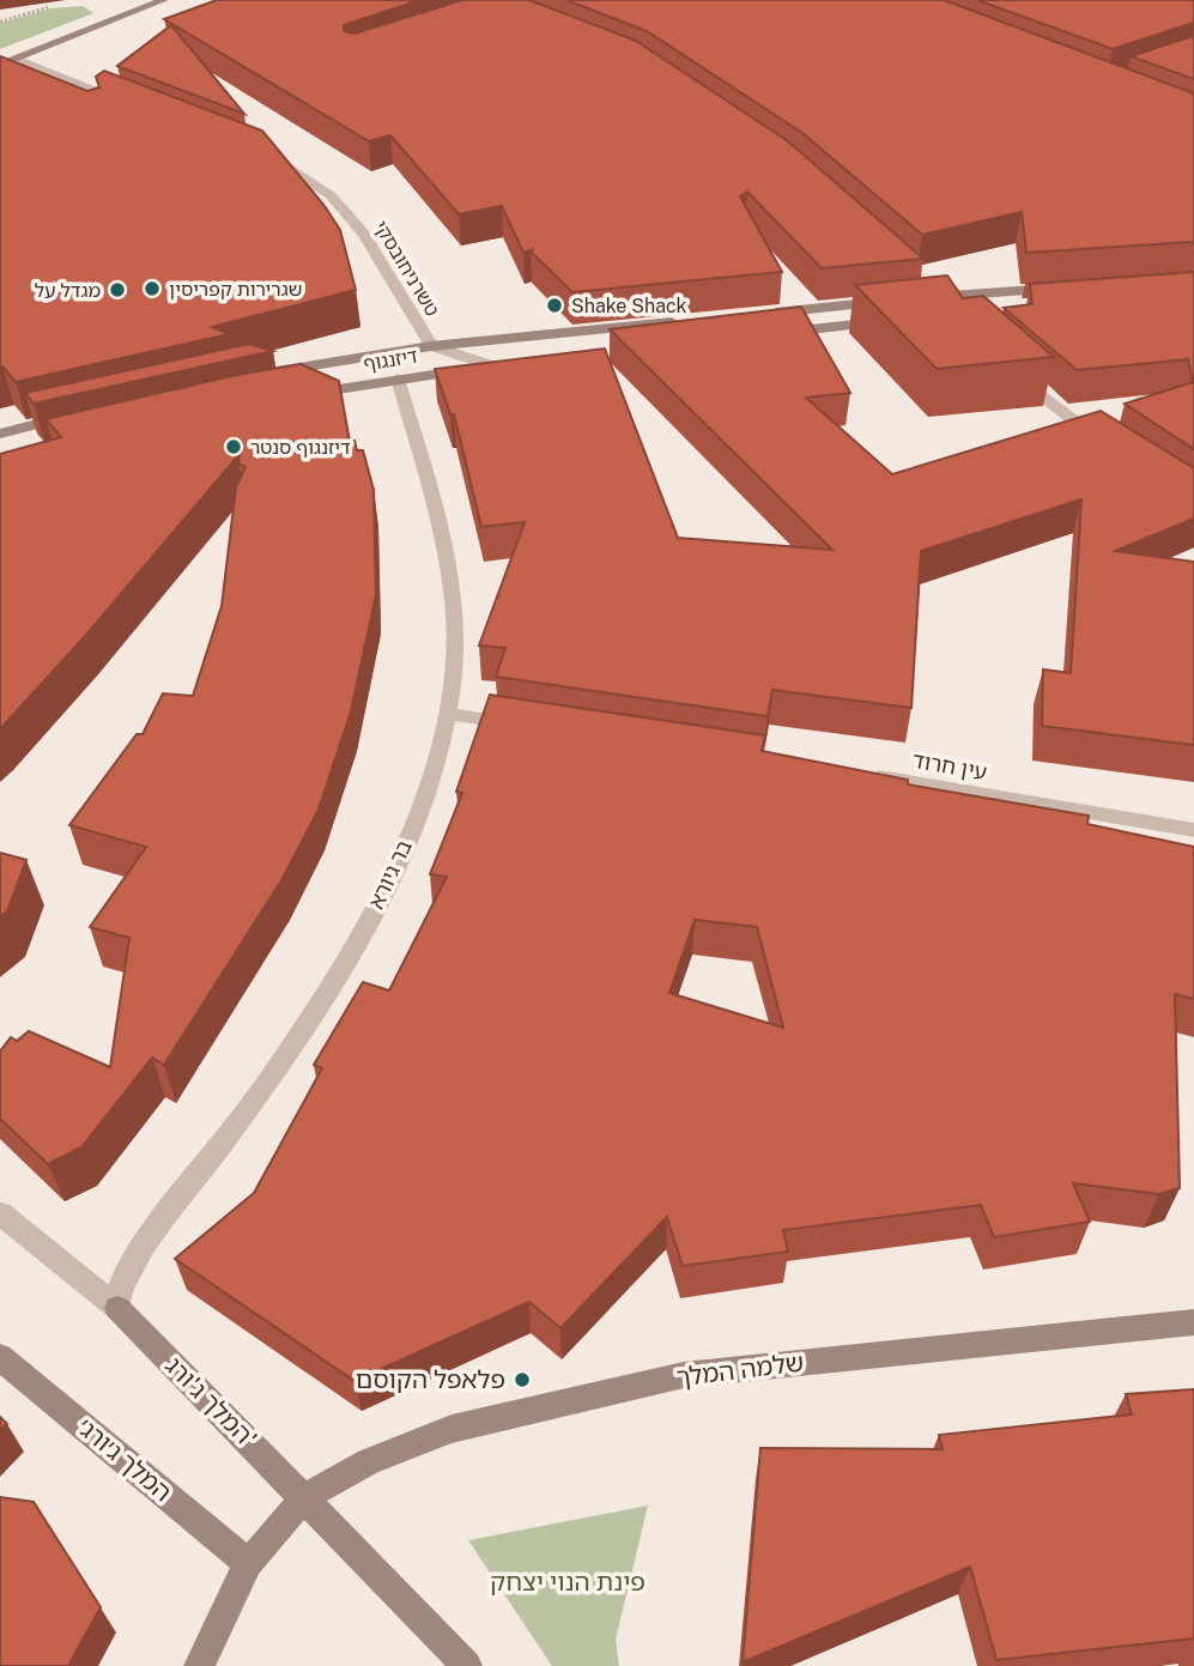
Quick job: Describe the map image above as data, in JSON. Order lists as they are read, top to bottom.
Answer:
{
  "streets": {
    "street": [
      "טשרניחובסקי",
      "דיזנגוף",
      "עין חרוד",
      "בר גיורא",
      "שלמה המלך",
      "המלך ג'ורג'",
      "המלך ג׳ורג׳"
    ]
  },
  "crossings": [
    ["טשרניחובסקי", "דיזנגוף"],
    ["דיזנגוף", "בר גיורא"],
    ["בר גיורא", "המלך ג'ורג'"],
    ["שלמה המלך", "המלך ג'ורג'"],
    ["שלמה המלך", "המלך ג׳ורג׳"]
  ],
  "parks": ["פינת הנוי יצחק"],
  "places": [
    "שגרירות קפריסין",
    "מגדל על",
    "Shake Shack",
    "דיזנגוף סנטר",
    "פלאפל הקוסם"
  ]
}
